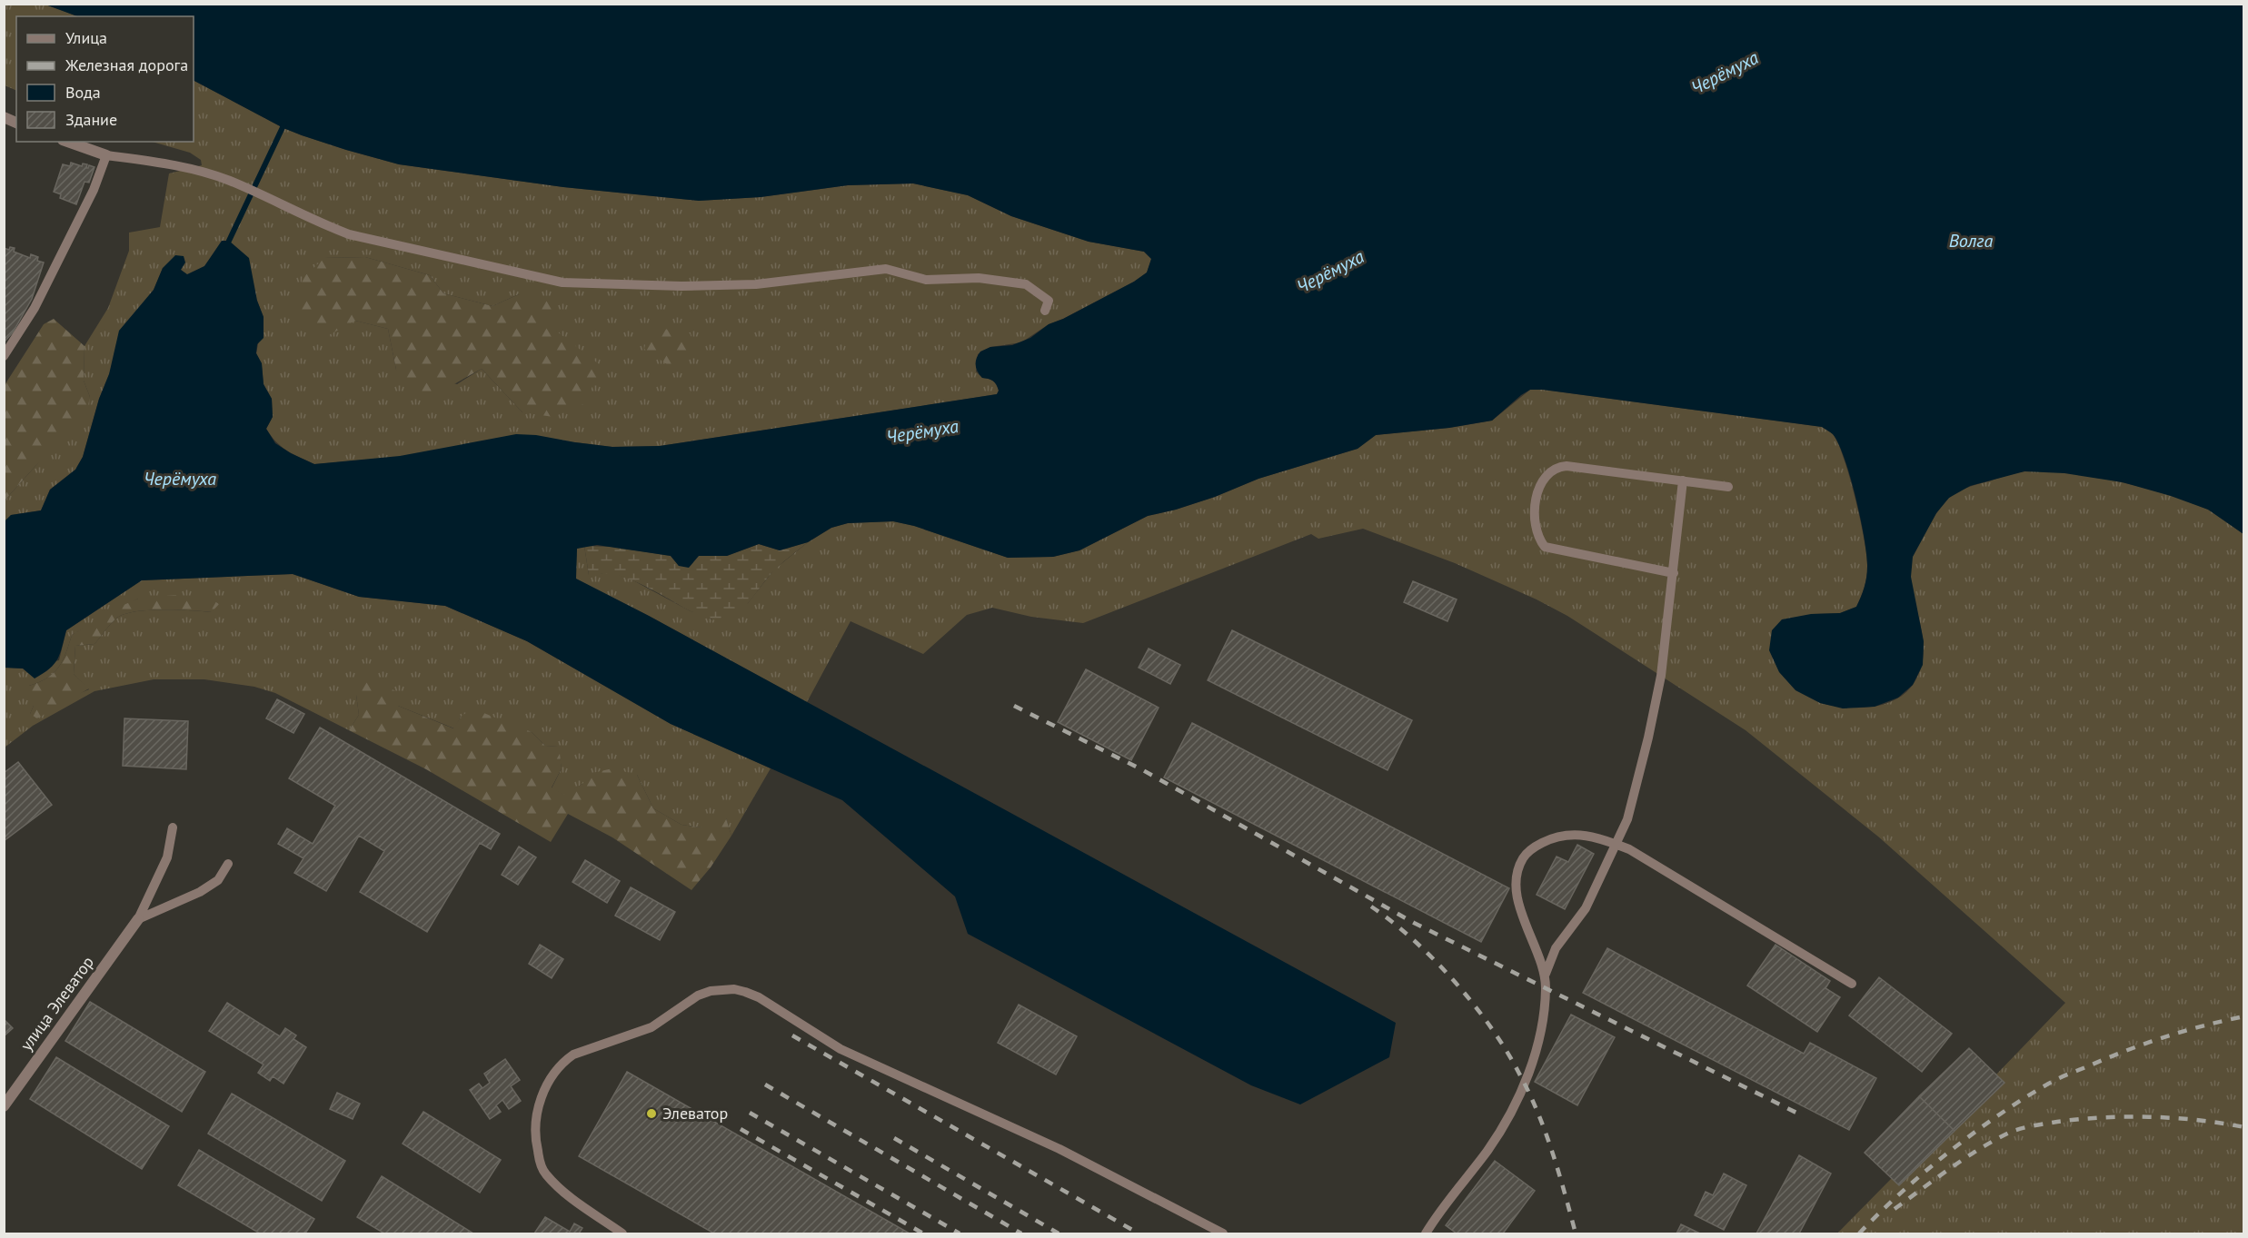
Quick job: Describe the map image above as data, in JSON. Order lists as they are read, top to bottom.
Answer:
{
  "streets": {
    "street": ["улица Элеватор"]
  },
  "water": ["Черёмуха", "Волга"],
  "places": ["Элеватор"],
  "legend": [
    "Улица",
    "Железная дорога",
    "Вода",
    "Здание"
  ]
}
